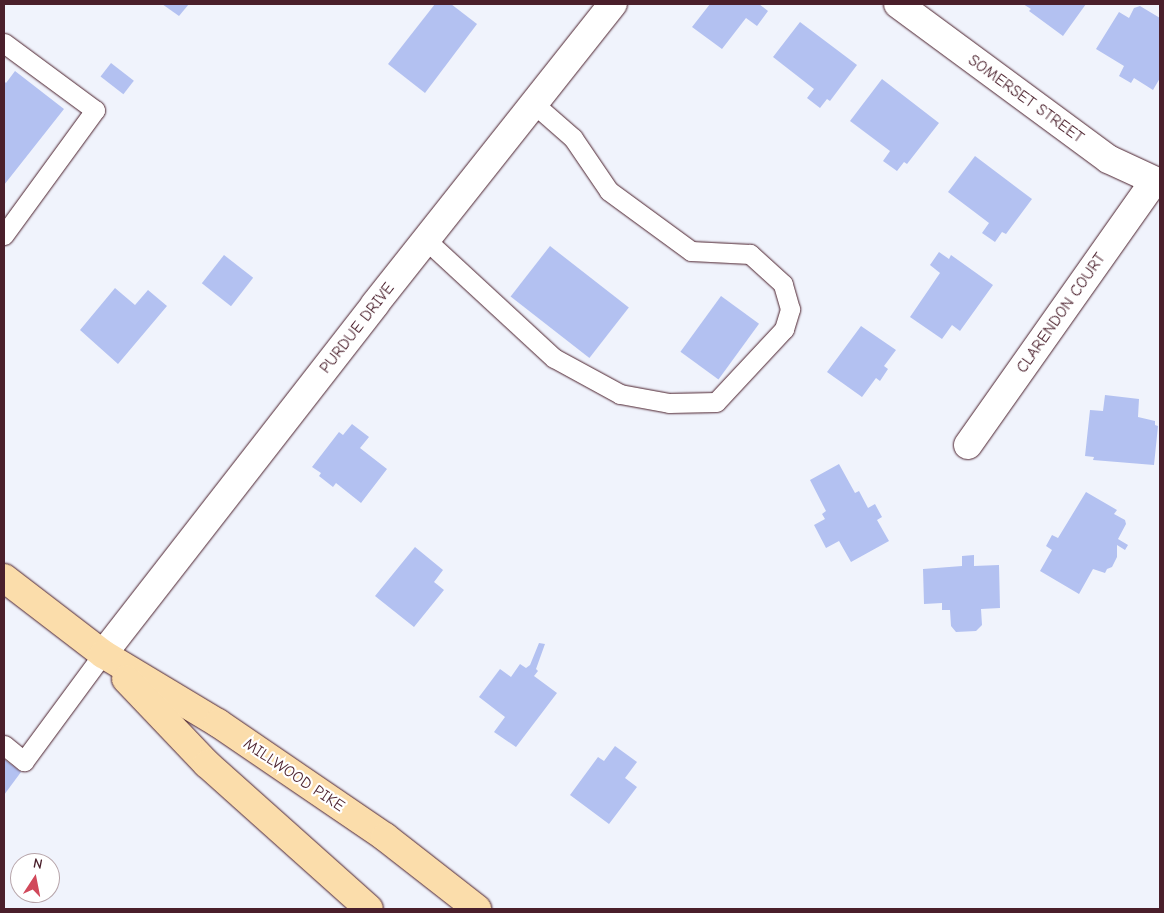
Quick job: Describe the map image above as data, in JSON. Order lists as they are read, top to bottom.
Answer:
{
  "streets": {
    "highway": ["MILLWOOD PIKE"],
    "street": ["SOMERSET STREET", "CLARENDON COURT", "PURDUE DRIVE"]
  },
  "crossings": [
    ["SOMERSET STREET", "CLARENDON COURT"],
    ["PURDUE DRIVE", "MILLWOOD PIKE"]
  ],
  "north": "top"
}
